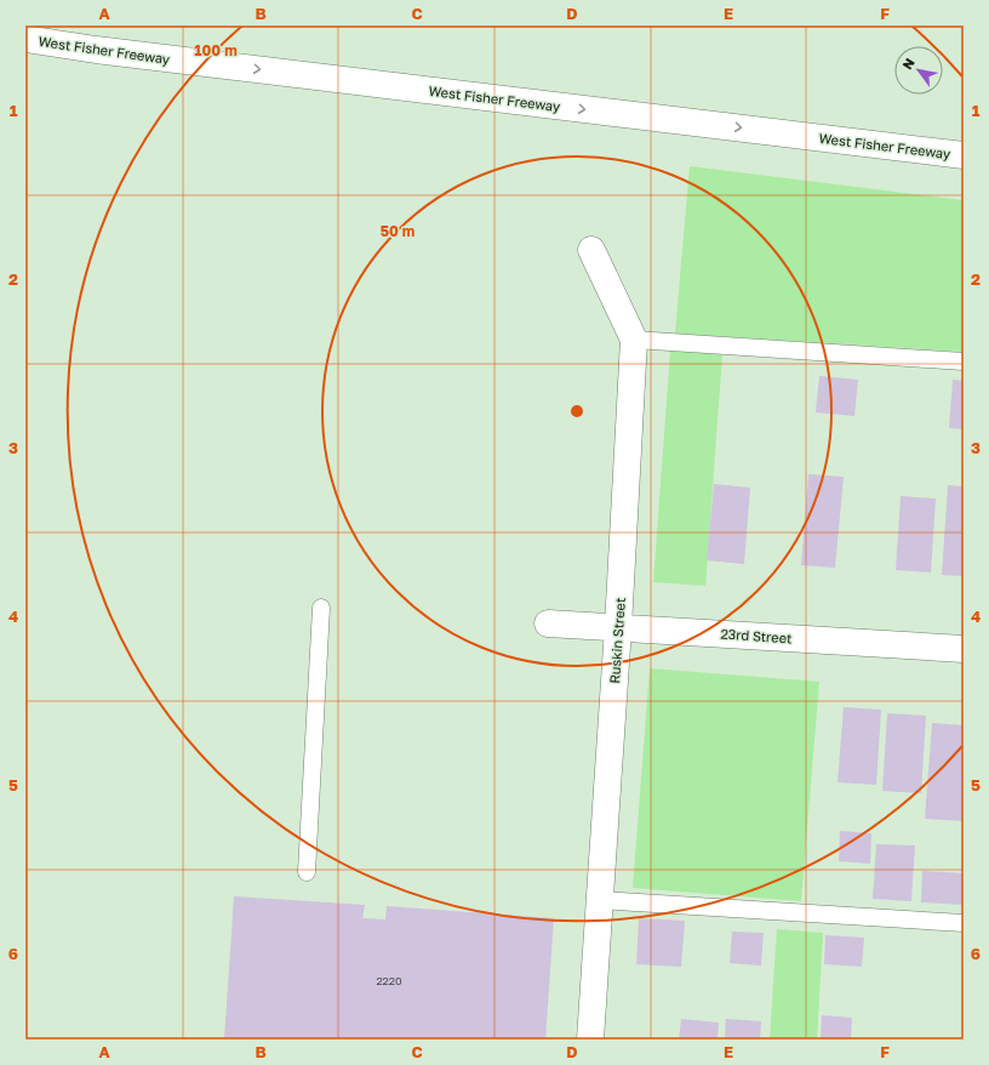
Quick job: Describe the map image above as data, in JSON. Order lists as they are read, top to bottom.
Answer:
{
  "streets": {
    "street": ["West Fisher Freeway", "23rd Street", "Ruskin Street"]
  },
  "crossings": [
    ["23rd Street", "Ruskin Street"]
  ],
  "one_way": ["West Fisher Freeway"],
  "house_numbers": ["2220"],
  "north": "top left",
  "grid": {
    "columns": [
      "A",
      "B",
      "C",
      "D",
      "E",
      "F"
    ],
    "rows": [
      "1",
      "2",
      "3",
      "4",
      "5",
      "6"
    ]
  },
  "rings": ["100 m", "50 m"]
}
